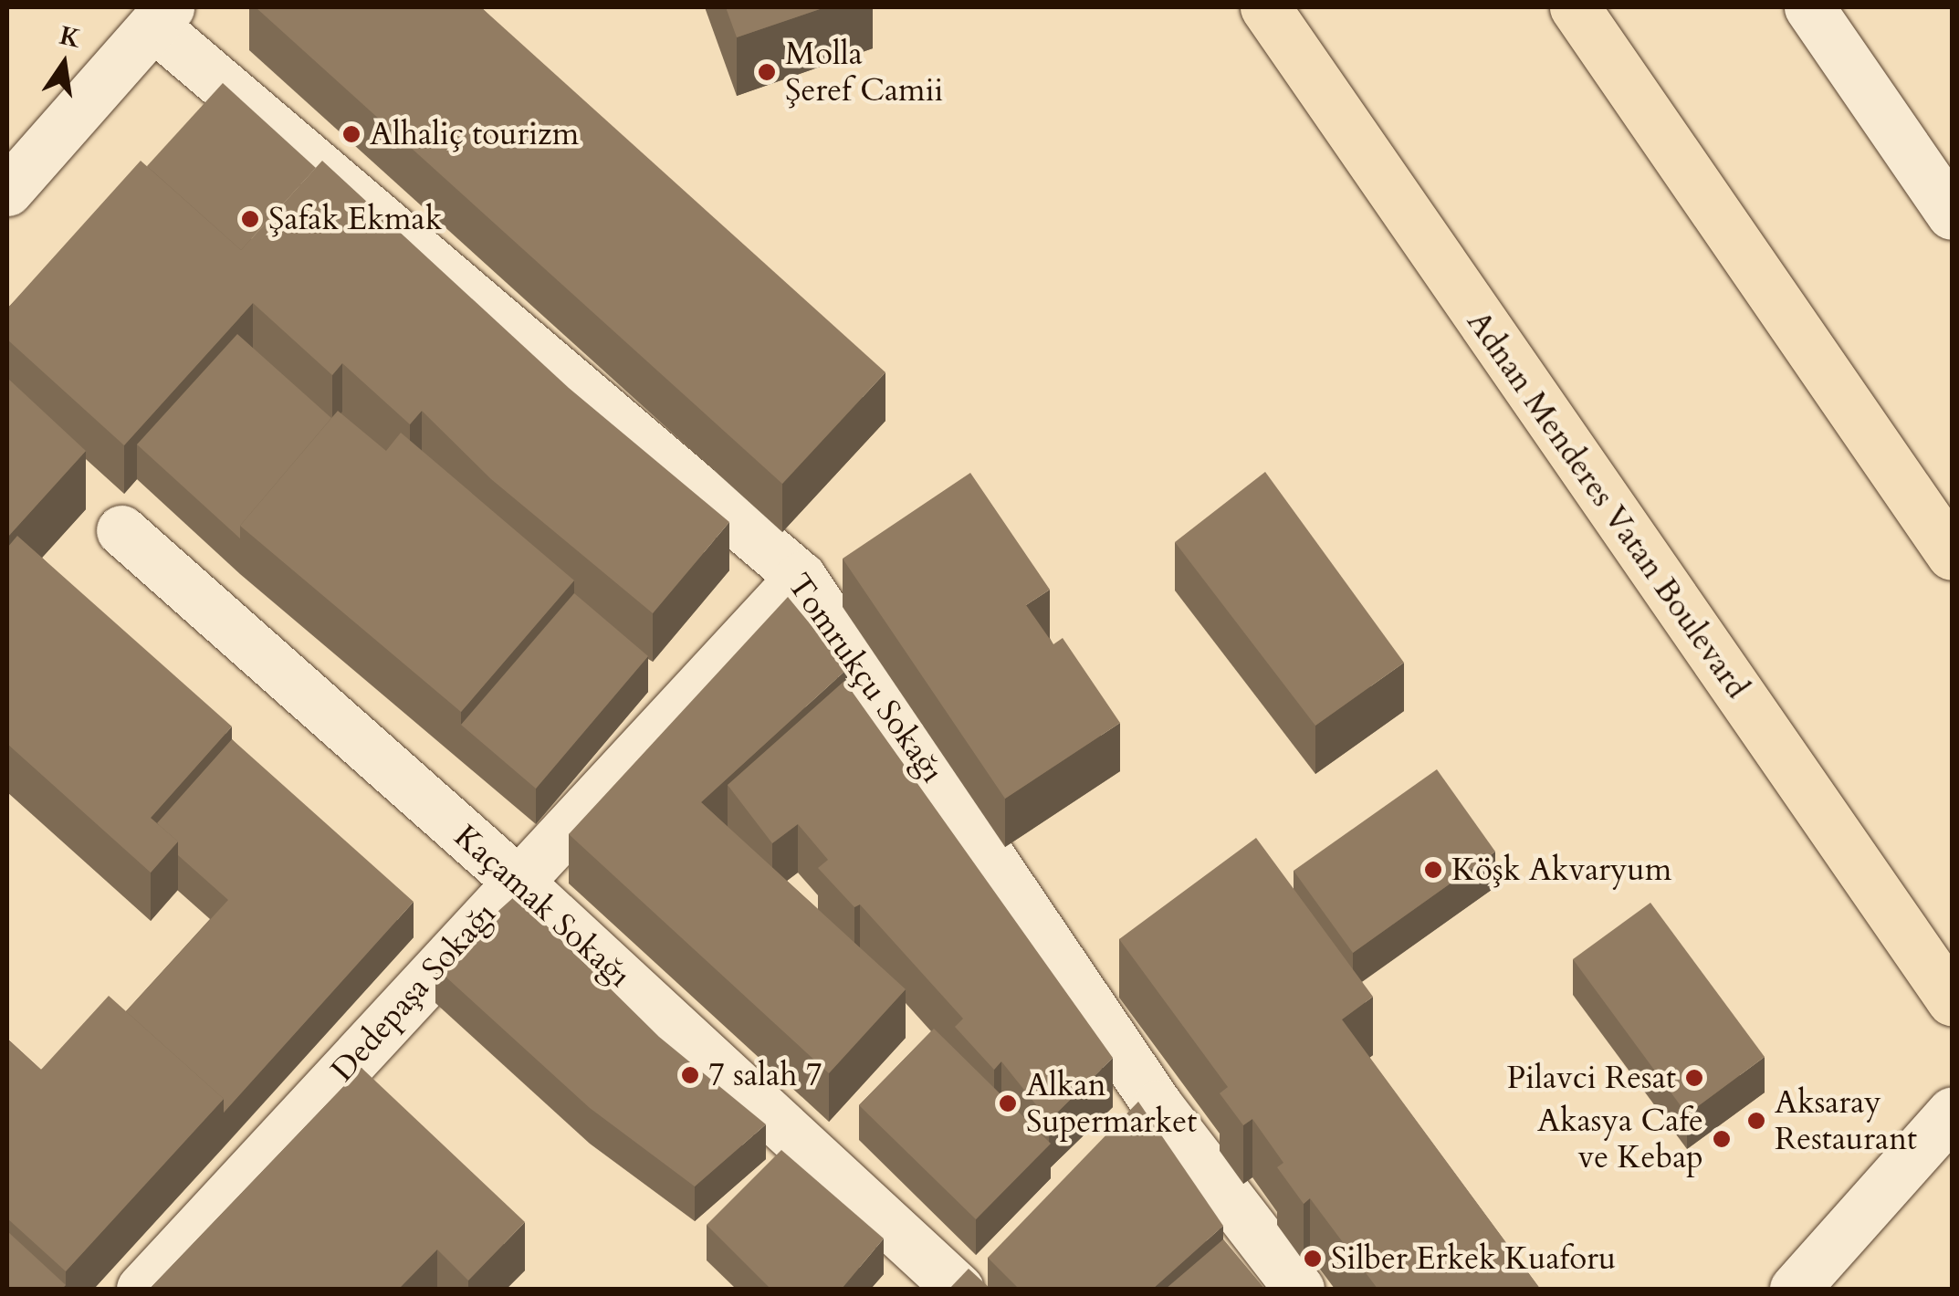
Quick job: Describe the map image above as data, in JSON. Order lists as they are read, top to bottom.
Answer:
{
  "streets": {
    "main road": ["Adnan Menderes Vatan Boulevard"],
    "street": ["Tomrukçu Sokağı", "Kaçamak Sokağı", "Dedepaşa Sokağı"]
  },
  "crossings": [
    ["Tomrukçu Sokağı", "Dedepaşa Sokağı"],
    ["Kaçamak Sokağı", "Dedepaşa Sokağı"]
  ],
  "places": [
    "Molla Şeref Camii",
    "Alhaliç tourizm",
    "Şafak Ekmak",
    "Köşk Akvaryum",
    "7 salah 7",
    "Pilavci Resat",
    "Alkan Supermarket",
    "Aksaray Restaurant",
    "Akasya Cafe ve Kebap",
    "Silber Erkek Kuaforu"
  ],
  "north": "top"
}
